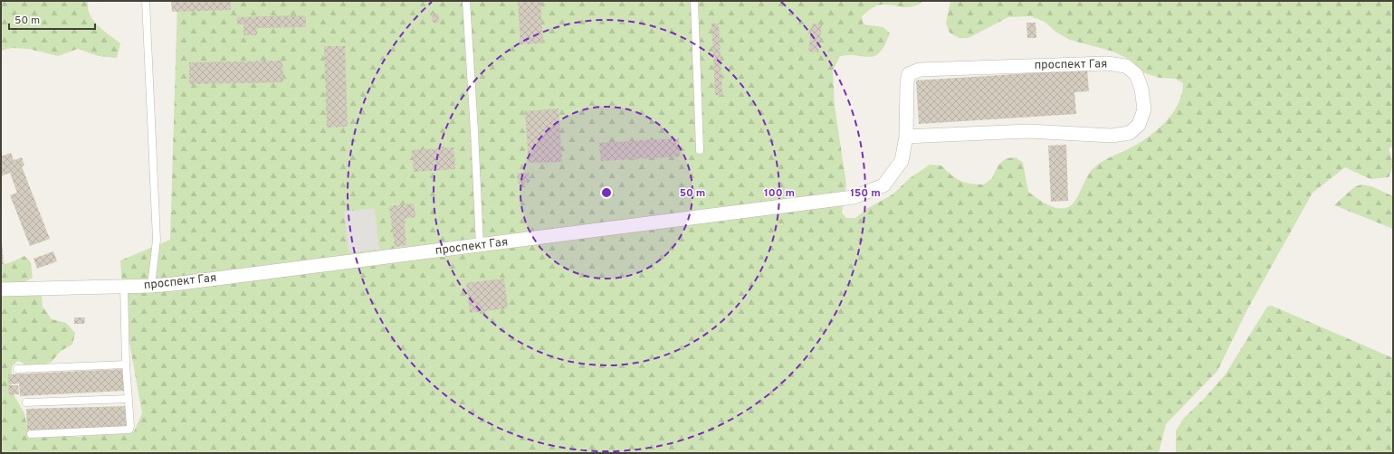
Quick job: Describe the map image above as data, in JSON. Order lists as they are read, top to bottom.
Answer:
{
  "streets": {
    "street": ["проспект Гая"]
  },
  "scale_bar": "50 m",
  "rings": ["50 m", "100 m", "150 m"]
}
